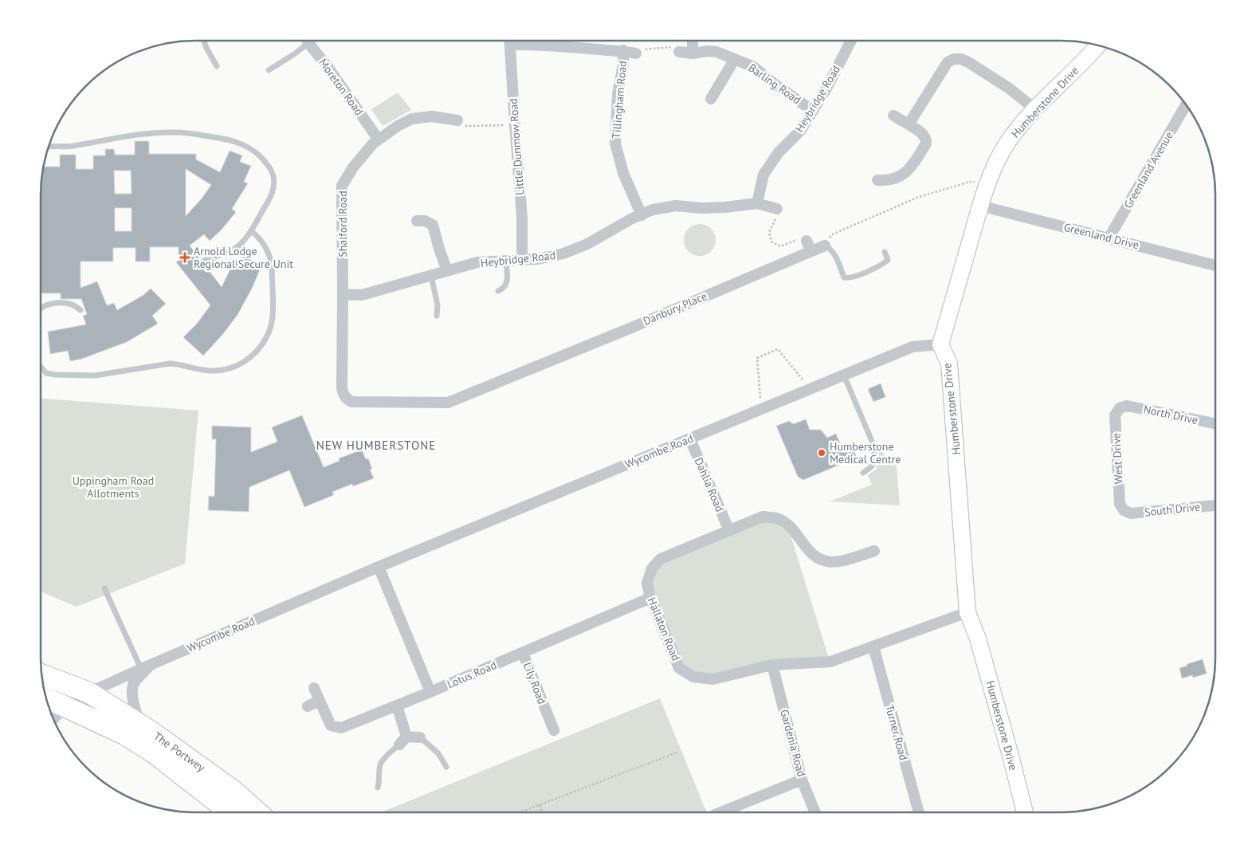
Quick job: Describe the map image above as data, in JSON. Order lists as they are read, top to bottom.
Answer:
{
  "streets": {
    "highway": ["The Portwey"],
    "street": [
      "Barling Road",
      "Moreton Road",
      "Heybridge Road",
      "Tillingham Road",
      "Humberstone Drive",
      "Little Dunmow Road",
      "Greenland Avenue",
      "Shalford Road",
      "Greenland Drive",
      "Danbury Place",
      "North Drive",
      "Wycombe Road",
      "West Drive",
      "Dahlia Road",
      "South Drive",
      "Hallaton Road",
      "Lotus Road",
      "Lily Road",
      "Turner Road",
      "Gardenia Road"
    ]
  },
  "crossings": [
    ["Barling Road", "Heybridge Road"],
    ["Moreton Road", "Shalford Road"],
    ["Heybridge Road", "Tillingham Road"],
    ["Heybridge Road", "Little Dunmow Road"],
    ["Heybridge Road", "Shalford Road"],
    ["Humberstone Drive", "Greenland Drive"],
    ["Humberstone Drive", "Wycombe Road"],
    ["Humberstone Drive", "Hallaton Road"],
    ["Greenland Avenue", "Greenland Drive"],
    ["Shalford Road", "Danbury Place"],
    ["North Drive", "West Drive"],
    ["Wycombe Road", "Dahlia Road"],
    ["Wycombe Road", "The Portwey"],
    ["West Drive", "South Drive"],
    ["Dahlia Road", "Hallaton Road"],
    ["Hallaton Road", "Lotus Road"],
    ["Hallaton Road", "Turner Road"],
    ["Hallaton Road", "Gardenia Road"],
    ["Lotus Road", "Lily Road"]
  ],
  "districts": ["NEW HUMBERSTONE"],
  "parks": ["Uppingham Road Allotments"],
  "places": {
    "health": ["Arnold Lodge Regional Secure Unit"],
    "other": ["Humberstone Medical Centre"]
  }
}
